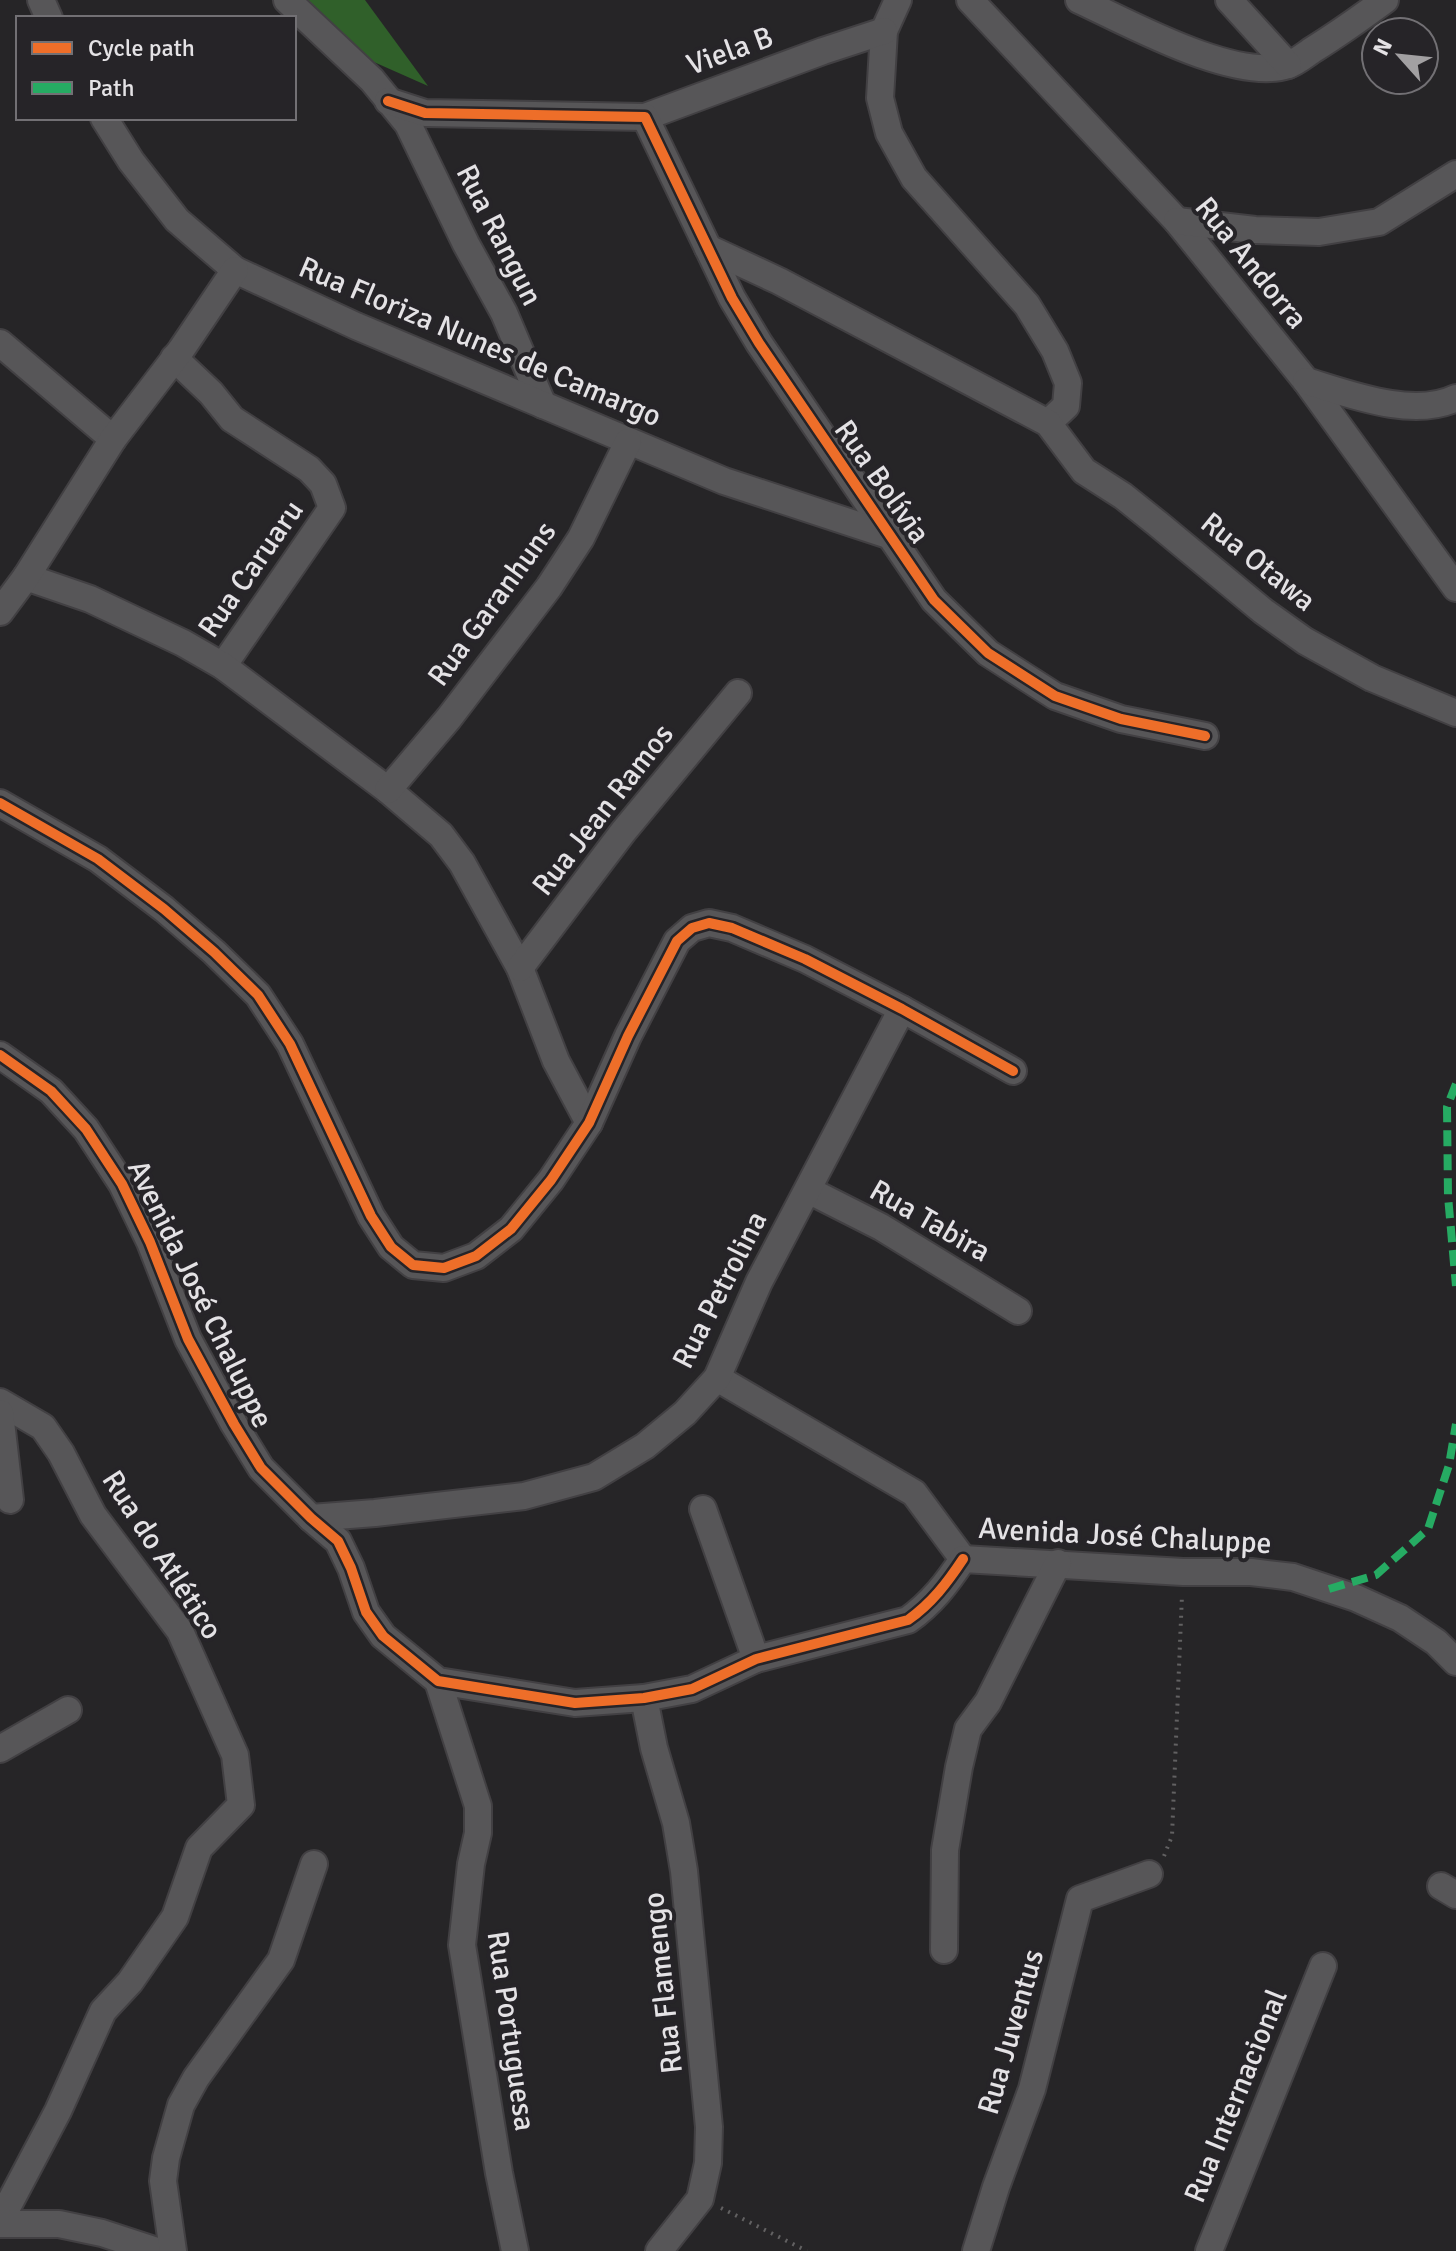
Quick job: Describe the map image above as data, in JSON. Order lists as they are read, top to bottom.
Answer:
{
  "streets": {
    "street": [
      "Viela B",
      "Rua Rangun",
      "Rua Andorra",
      "Rua Floriza Nunes de Camargo",
      "Rua Bolívia",
      "Rua Otawa",
      "Rua Caruaru",
      "Rua Garanhuns",
      "Rua Jean Ramos",
      "Rua Tabira",
      "Rua Petrolina",
      "Avenida José Chaluppe",
      "Rua do Atlético",
      "Rua Flamengo",
      "Rua Portuguesa",
      "Rua Juventus",
      "Rua Internacional"
    ]
  },
  "crossings": [
    ["Viela B", "Rua Bolívia"],
    ["Rua Rangun", "Rua Floriza Nunes de Camargo"],
    ["Rua Floriza Nunes de Camargo", "Rua Bolívia"],
    ["Rua Floriza Nunes de Camargo", "Rua Garanhuns"],
    ["Rua Tabira", "Rua Petrolina"],
    ["Rua Petrolina", "Avenida José Chaluppe"],
    ["Avenida José Chaluppe", "Rua Flamengo"],
    ["Avenida José Chaluppe", "Rua Portuguesa"]
  ],
  "legend": ["Cycle path", "Path"],
  "north": "top left"
}
